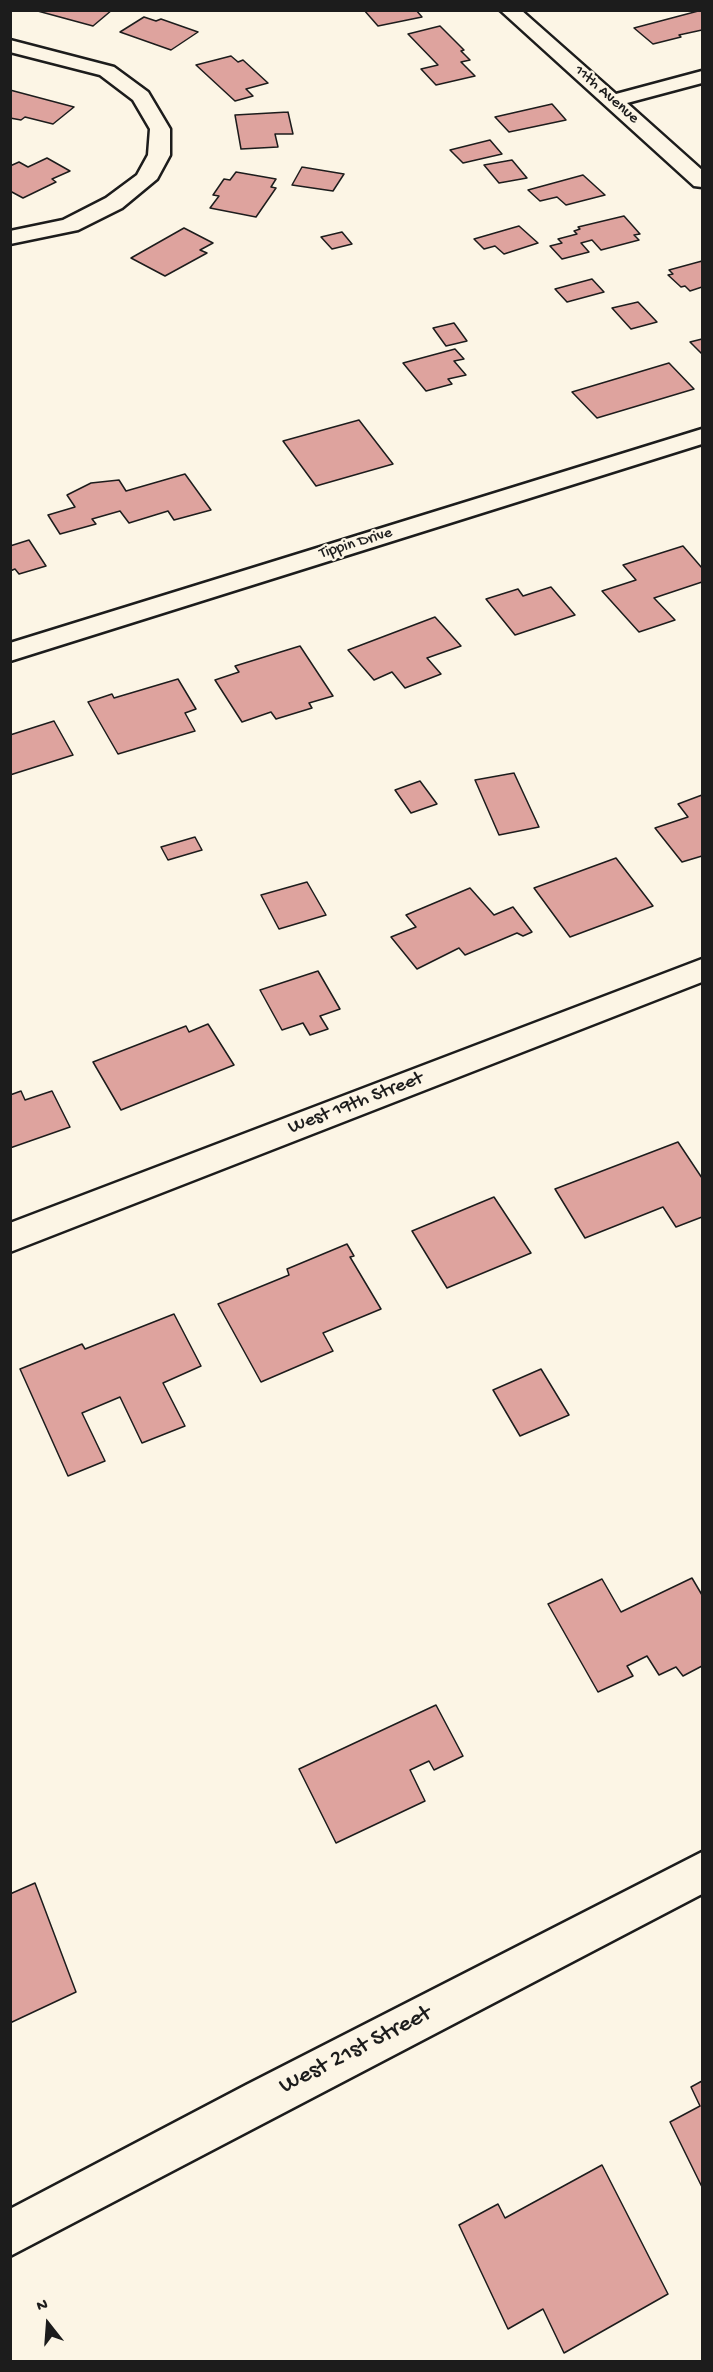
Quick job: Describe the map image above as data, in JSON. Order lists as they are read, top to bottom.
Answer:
{
  "streets": {
    "street": [
      "11th Avenue",
      "Tippin Drive",
      "West 19th Street",
      "West 21st Street"
    ]
  },
  "north": "top"
}
